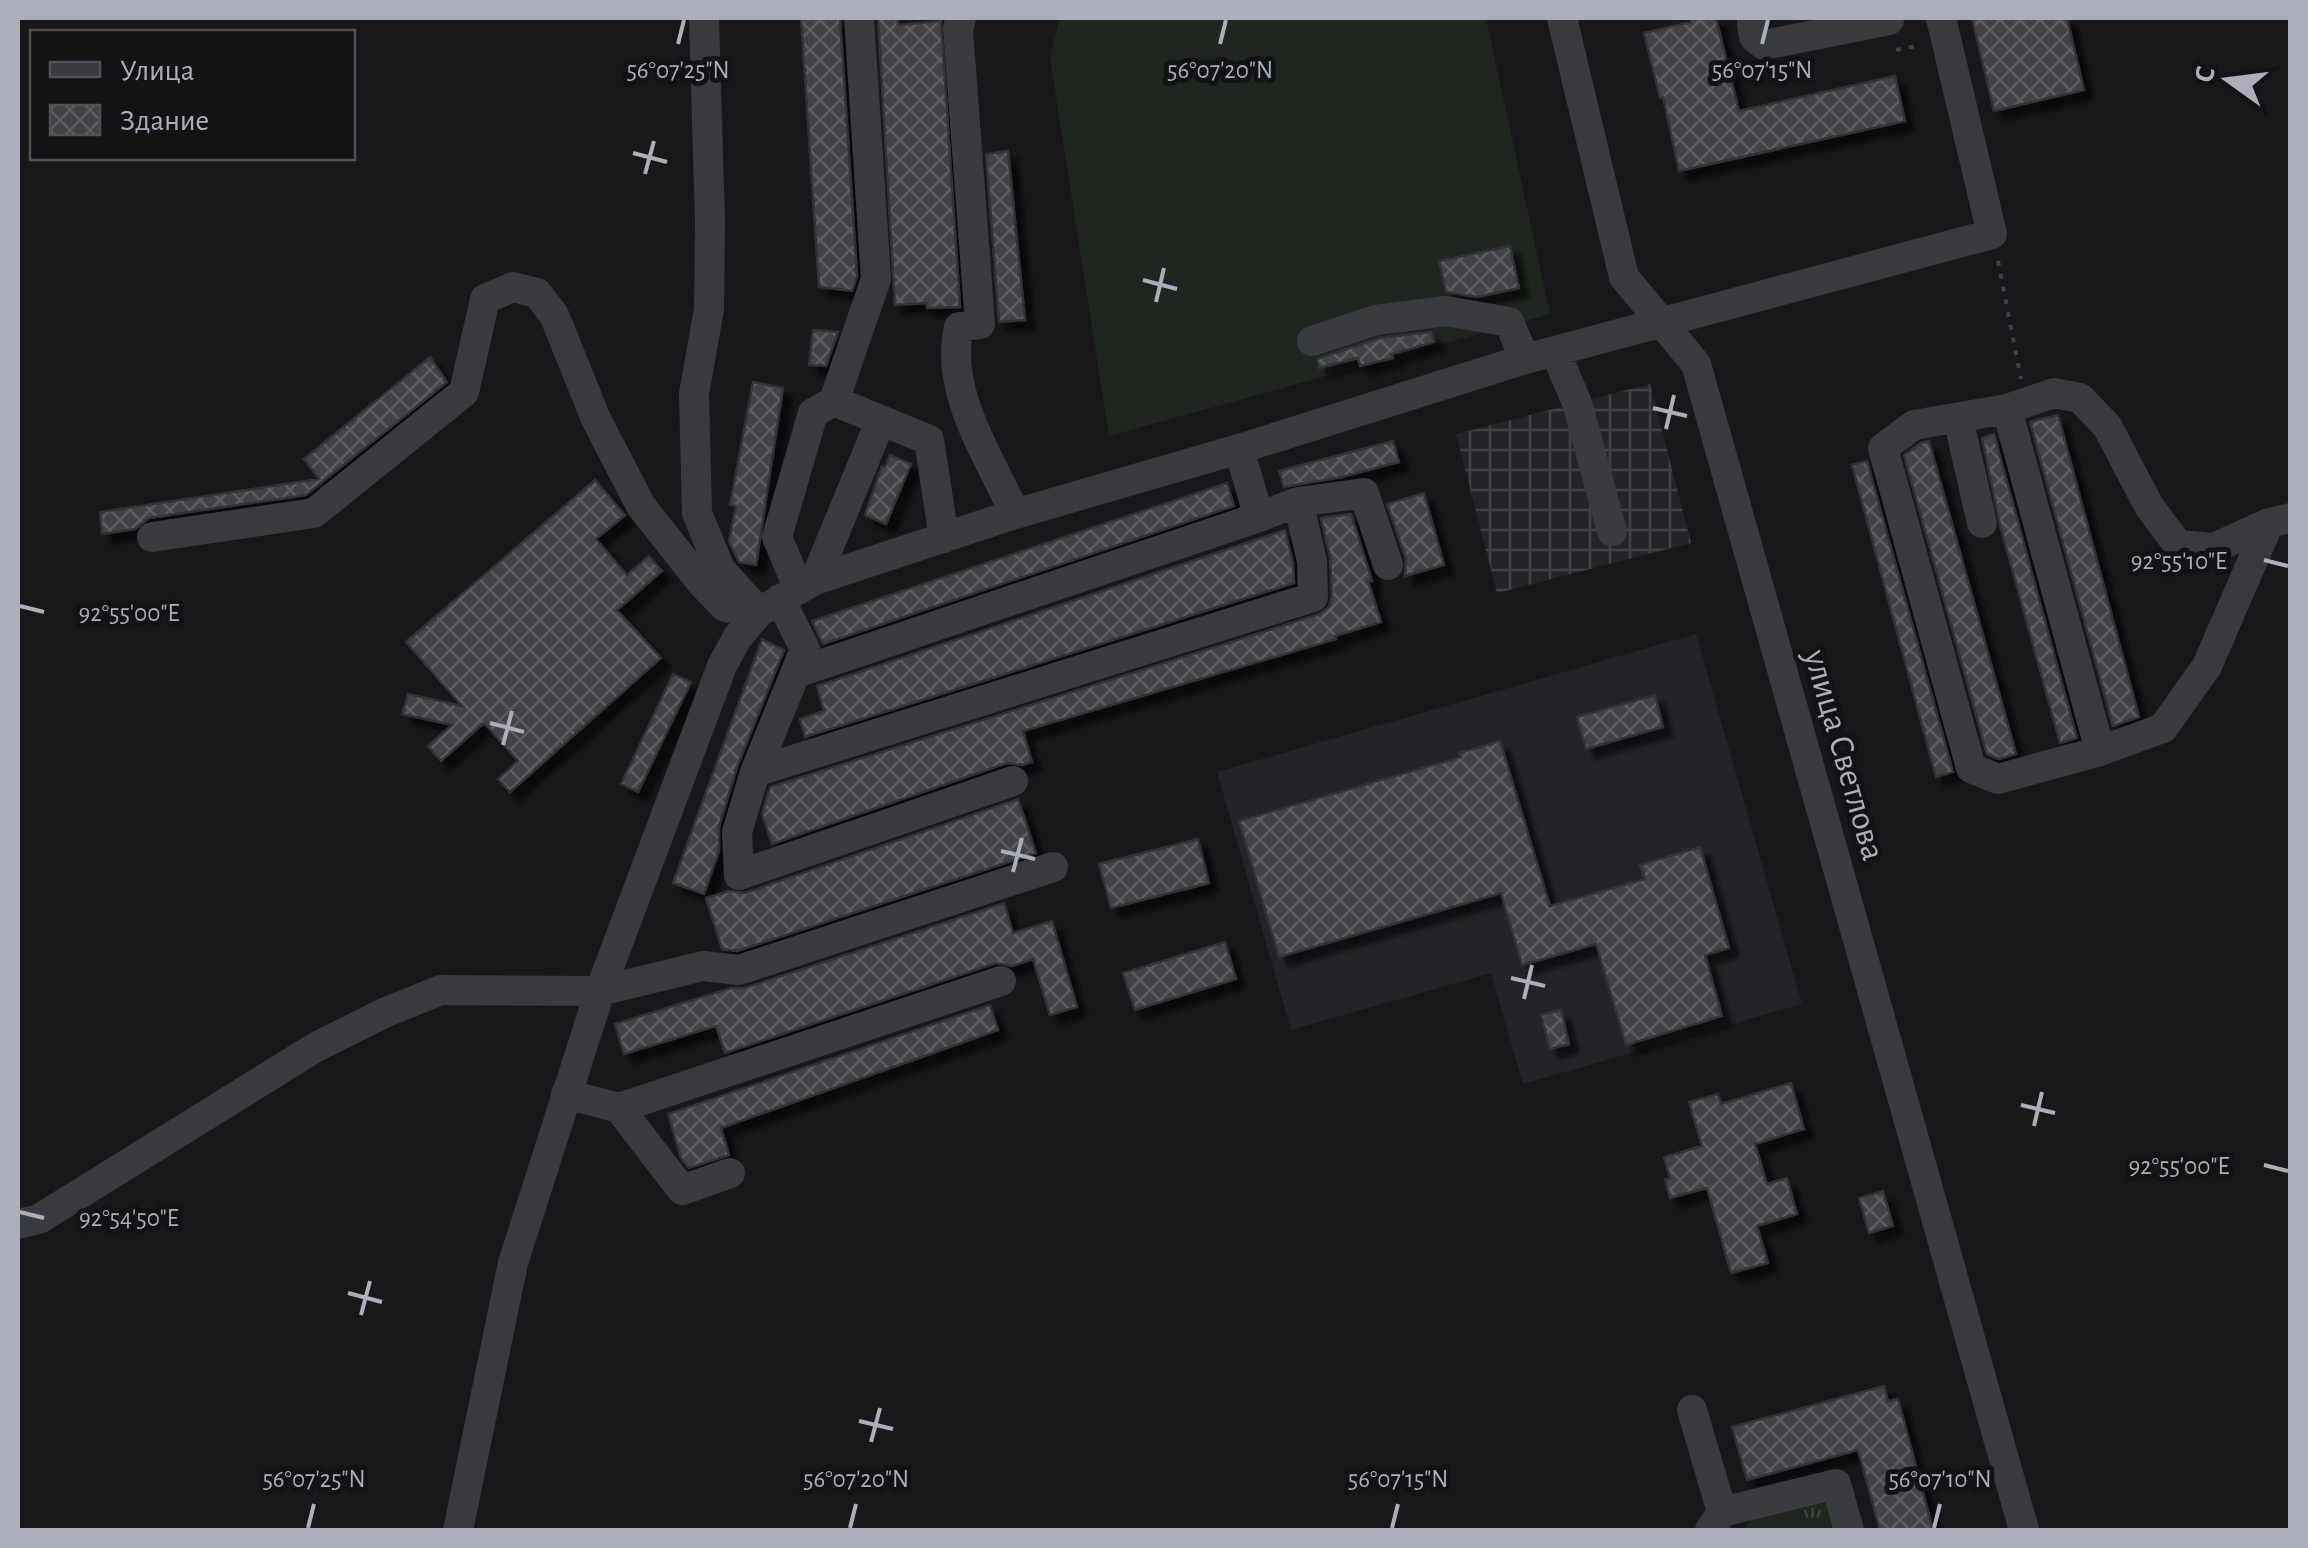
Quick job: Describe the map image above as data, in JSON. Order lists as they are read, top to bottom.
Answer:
{
  "streets": {
    "street": ["улица Светлова"]
  },
  "legend": ["Улица", "Здание"],
  "north": "left",
  "coordinates": [
    "56°07'25\"N",
    "56°07'20\"N",
    "56°07'15\"N",
    "92°55'10\"E",
    "92°55'00\"E",
    "92°54'50\"E",
    "56°07'10\"N"
  ]
}
